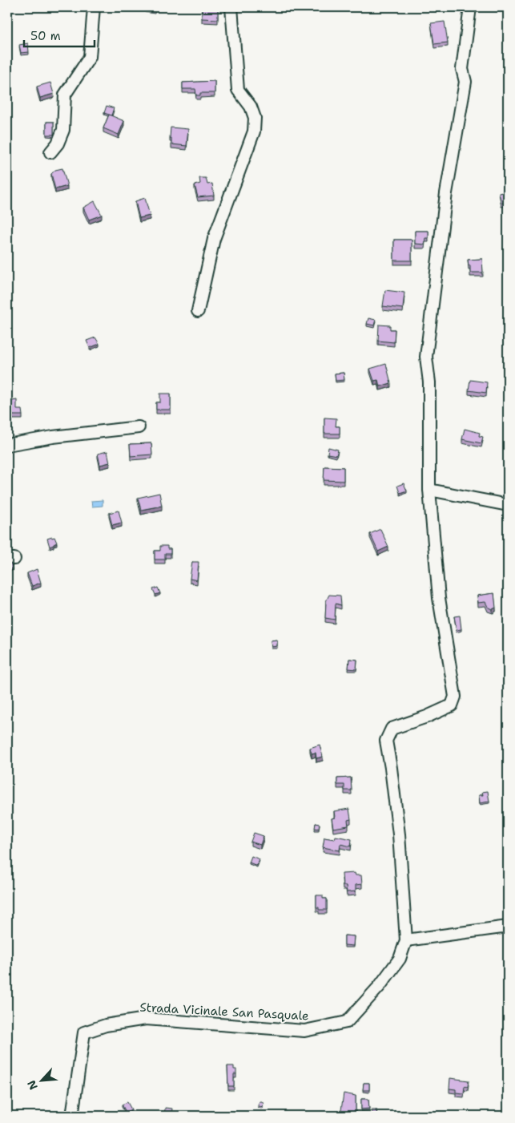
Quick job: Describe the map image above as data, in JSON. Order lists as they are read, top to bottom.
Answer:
{
  "streets": {
    "street": ["Strada Vicinale San Pasquale"]
  },
  "scale_bar": "50 m",
  "north": "bottom left"
}
